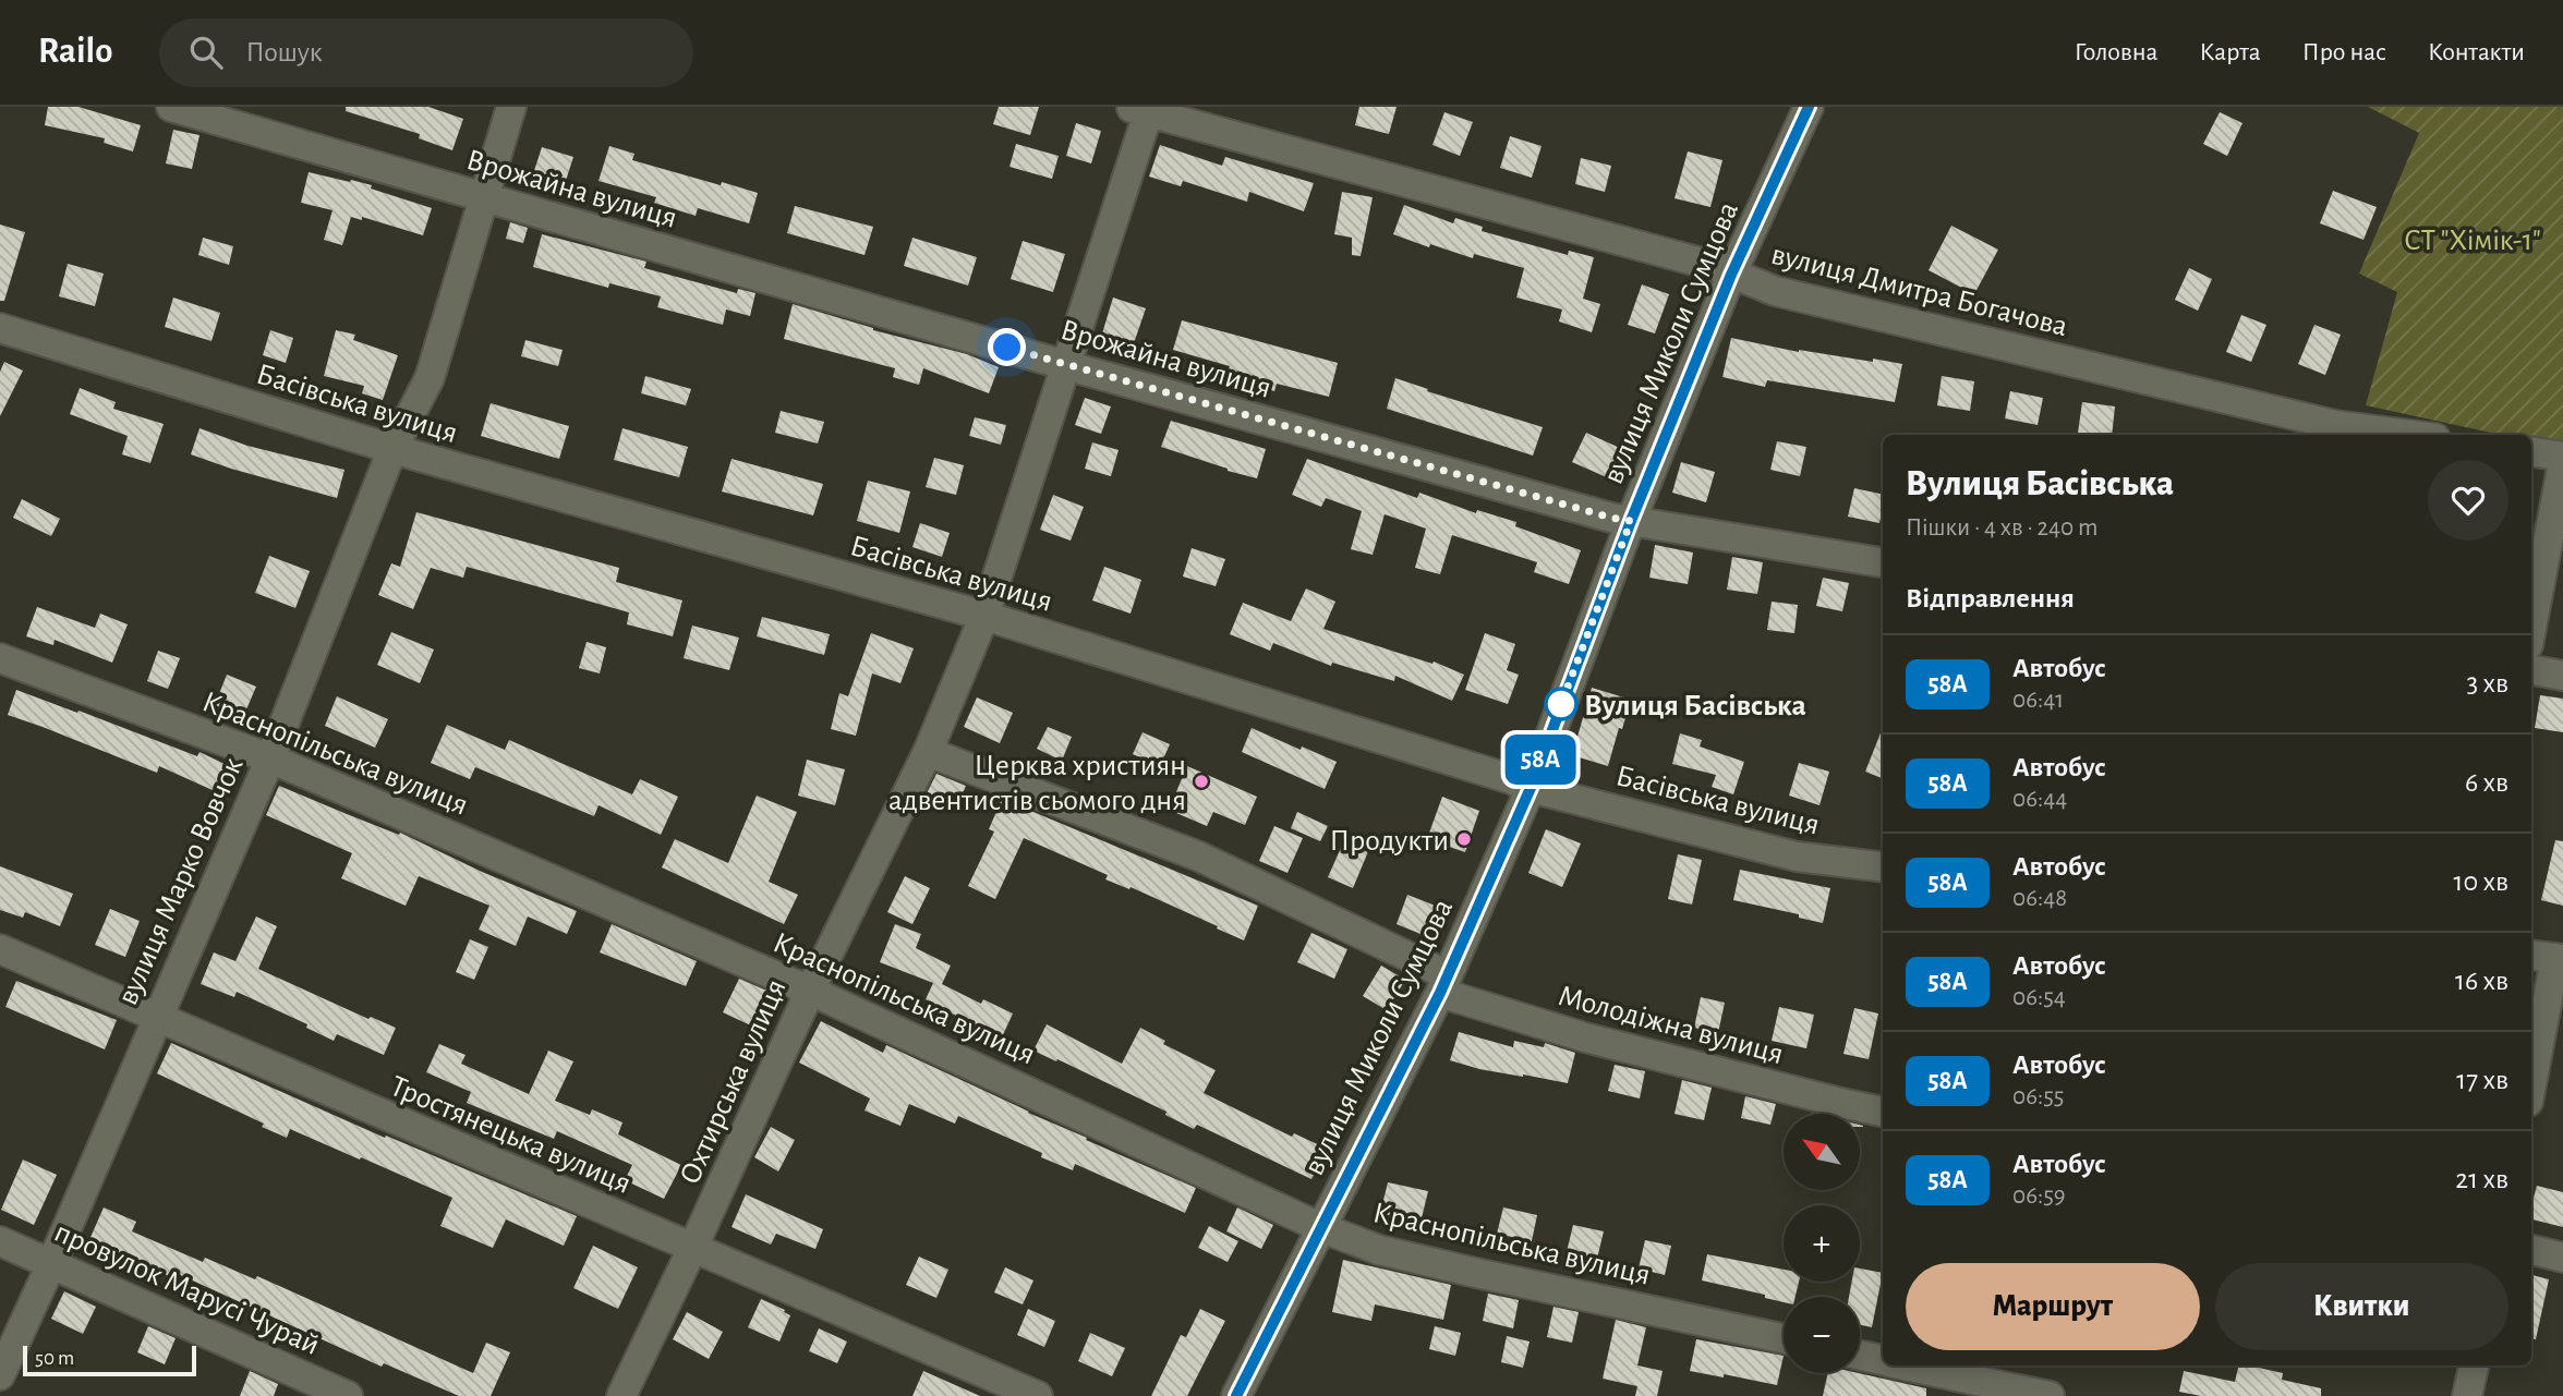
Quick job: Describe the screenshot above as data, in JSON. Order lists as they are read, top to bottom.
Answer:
{
  "streets": {
    "street": [
      "Врожайна вулиця",
      "вулиця Дмитра Богачова",
      "вулиця Миколи Сумцова",
      "Басівська вулиця",
      "Краснопільська вулиця",
      "вулиця Марко Вовчок",
      "Молодіжна вулиця",
      "Охтирська вулиця",
      "Тростянецька вулиця",
      "провулок Марусі Чурай"
    ]
  },
  "crossings": [
    ["Врожайна вулиця", "вулиця Миколи Сумцова"],
    ["Врожайна вулиця", "вулиця Марко Вовчок"],
    ["Врожайна вулиця", "Охтирська вулиця"],
    ["вулиця Дмитра Богачова", "вулиця Миколи Сумцова"],
    ["вулиця Дмитра Богачова", "Охтирська вулиця"],
    ["вулиця Миколи Сумцова", "Басівська вулиця"],
    ["вулиця Миколи Сумцова", "Краснопільська вулиця"],
    ["вулиця Миколи Сумцова", "Молодіжна вулиця"],
    ["Басівська вулиця", "вулиця Марко Вовчок"],
    ["Басівська вулиця", "Охтирська вулиця"],
    ["Краснопільська вулиця", "вулиця Марко Вовчок"],
    ["Краснопільська вулиця", "Охтирська вулиця"],
    ["вулиця Марко Вовчок", "Тростянецька вулиця"],
    ["вулиця Марко Вовчок", "провулок Марусі Чурай"],
    ["Молодіжна вулиця", "Охтирська вулиця"],
    ["Охтирська вулиця", "Тростянецька вулиця"]
  ],
  "parks": ["СТ \"Хімік-1\""],
  "places": ["Вулиця Басівська", "Церква християн адвентистів сьомого дня", "Продукти"],
  "lines": ["bus line 58А"],
  "scale_bar": "50 m",
  "north": "top left",
  "page": {
    "header": "Railo",
    "search": "Пошук",
    "nav": [
      "Головна",
      "Карта",
      "Про нас",
      "Контакти"
    ],
    "on_map": "58А",
    "heading": [
      ["Вулиця Басівська", "Пішки · 4 хв · 240 m"],
      "Відправлення"
    ],
    "list": [
      {
        "mark": "58А",
        "name": "Автобус",
        "note": "06:41",
        "value": "3 хв"
      },
      {
        "mark": "58А",
        "name": "Автобус",
        "note": "06:44",
        "value": "6 хв"
      },
      {
        "mark": "58А",
        "name": "Автобус",
        "note": "06:48",
        "value": "10 хв"
      },
      {
        "mark": "58А",
        "name": "Автобус",
        "note": "06:54",
        "value": "16 хв"
      },
      {
        "mark": "58А",
        "name": "Автобус",
        "note": "06:55",
        "value": "17 хв"
      },
      {
        "mark": "58А",
        "name": "Автобус",
        "note": "06:59",
        "value": "21 хв"
      }
    ],
    "map_buttons": ["+", "−"],
    "buttons": ["Маршрут", "Квитки"],
    "scale": "50 m"
  }
}
